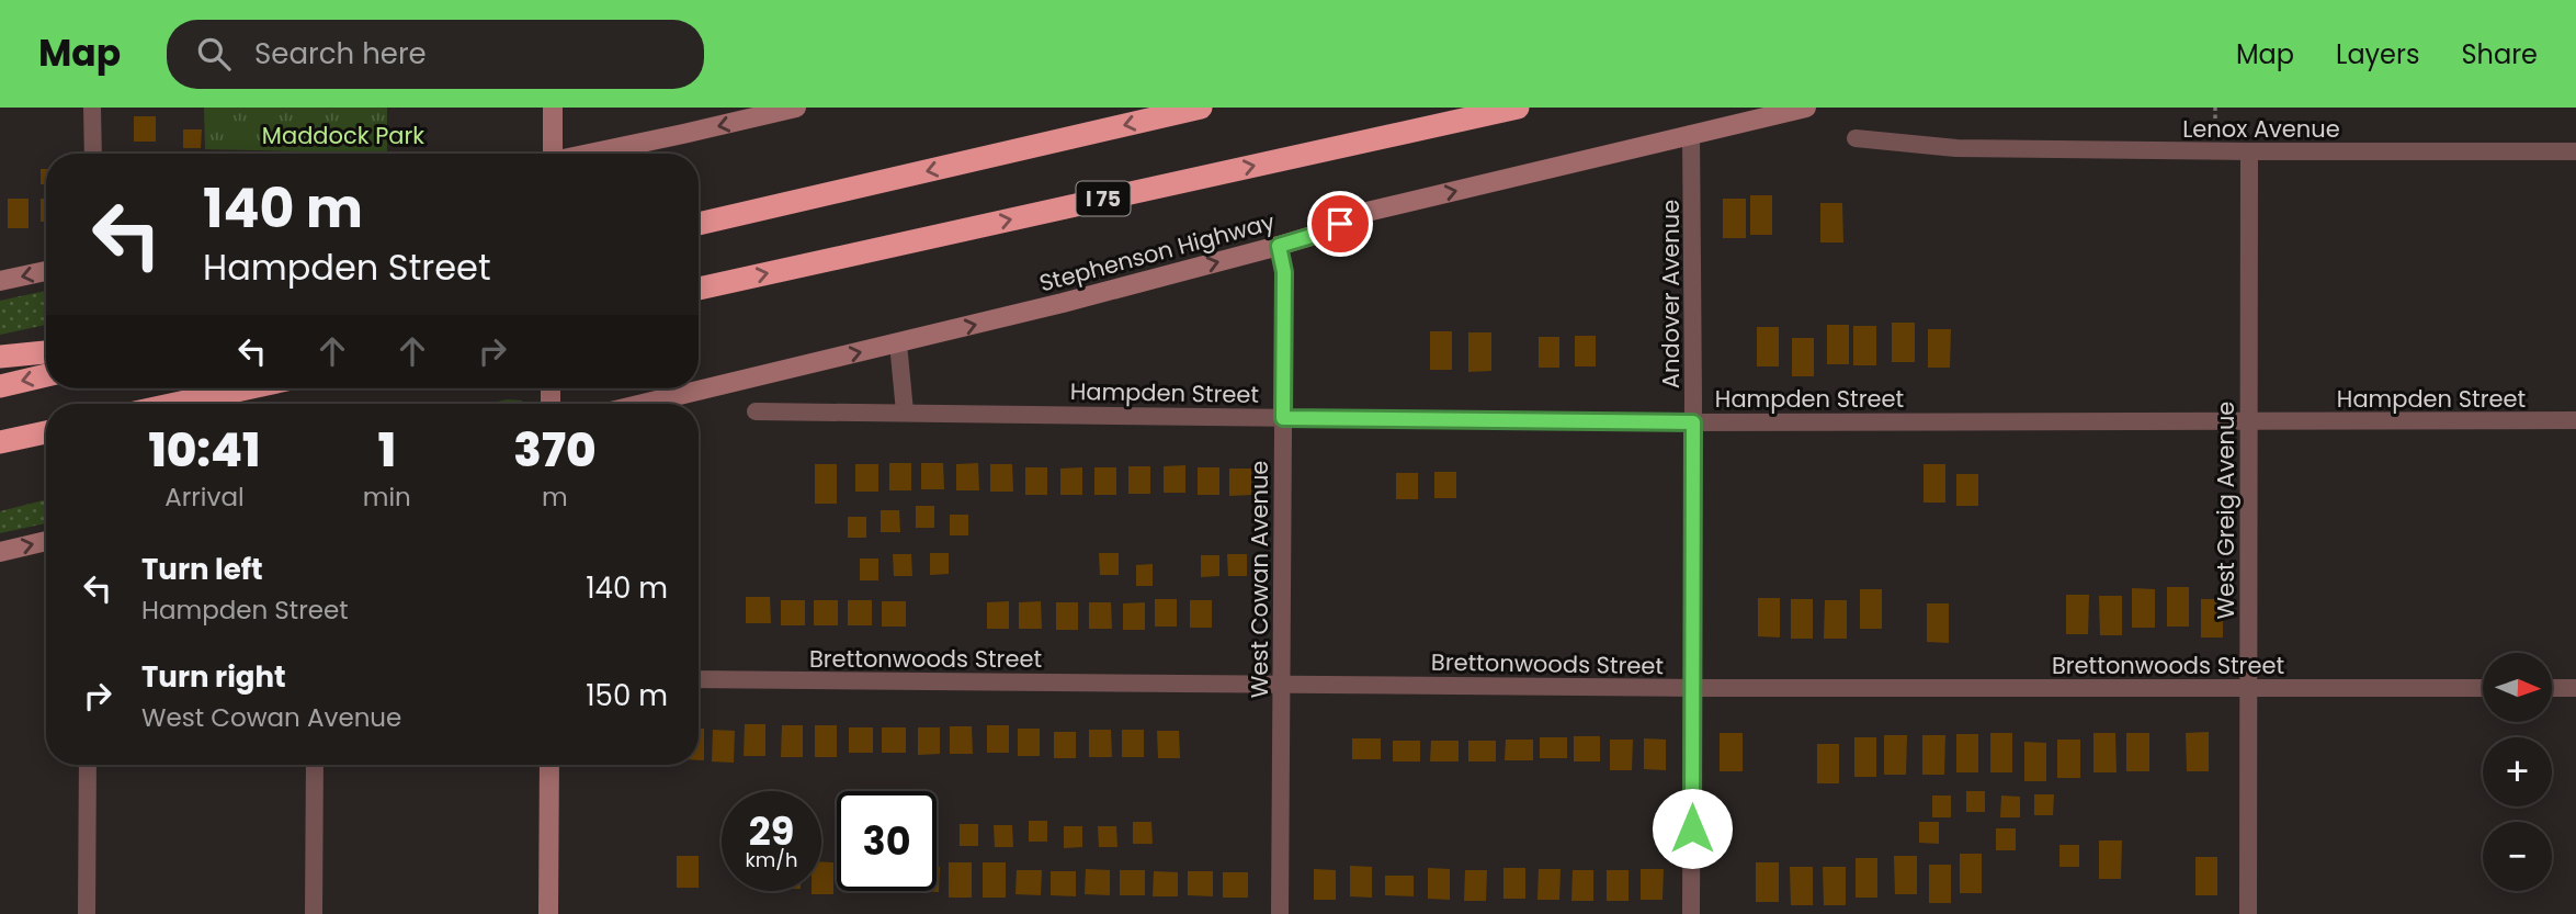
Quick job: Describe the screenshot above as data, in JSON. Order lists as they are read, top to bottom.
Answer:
{
  "streets": {
    "highway": ["I 75"],
    "main road": ["Stephenson Highway"],
    "street": [
      "Lenox Avenue",
      "Andover Avenue",
      "Hampden Street",
      "West Greig Avenue",
      "West Cowan Avenue",
      "Brettonwoods Street"
    ]
  },
  "crossings": [
    ["Lenox Avenue", "West Greig Avenue"],
    ["Stephenson Highway", "Andover Avenue"],
    ["Stephenson Highway", "West Cowan Avenue"],
    ["Andover Avenue", "Hampden Street"],
    ["Andover Avenue", "Brettonwoods Street"],
    ["Hampden Street", "West Greig Avenue"],
    ["Hampden Street", "West Cowan Avenue"],
    ["West Greig Avenue", "Brettonwoods Street"],
    ["West Cowan Avenue", "Brettonwoods Street"]
  ],
  "one_way": ["Stephenson Highway"],
  "parks": ["Maddock Park"],
  "north": "right",
  "page": {
    "header": "Map",
    "search": "Search here",
    "nav": ["Map", "Layers", "Share"],
    "turn": ["140 m", "Hampden Street"],
    "eta": [
      "10:41",
      "Arrival",
      "1",
      "min",
      "370",
      "m"
    ],
    "list": [
      {
        "name": "Turn left",
        "note": "Hampden Street",
        "value": "140 m"
      },
      {
        "name": "Turn right",
        "note": "West Cowan Avenue",
        "value": "150 m"
      }
    ],
    "map_buttons": ["+", "−"],
    "speed": "29 km/h",
    "limit": "30"
  }
}
